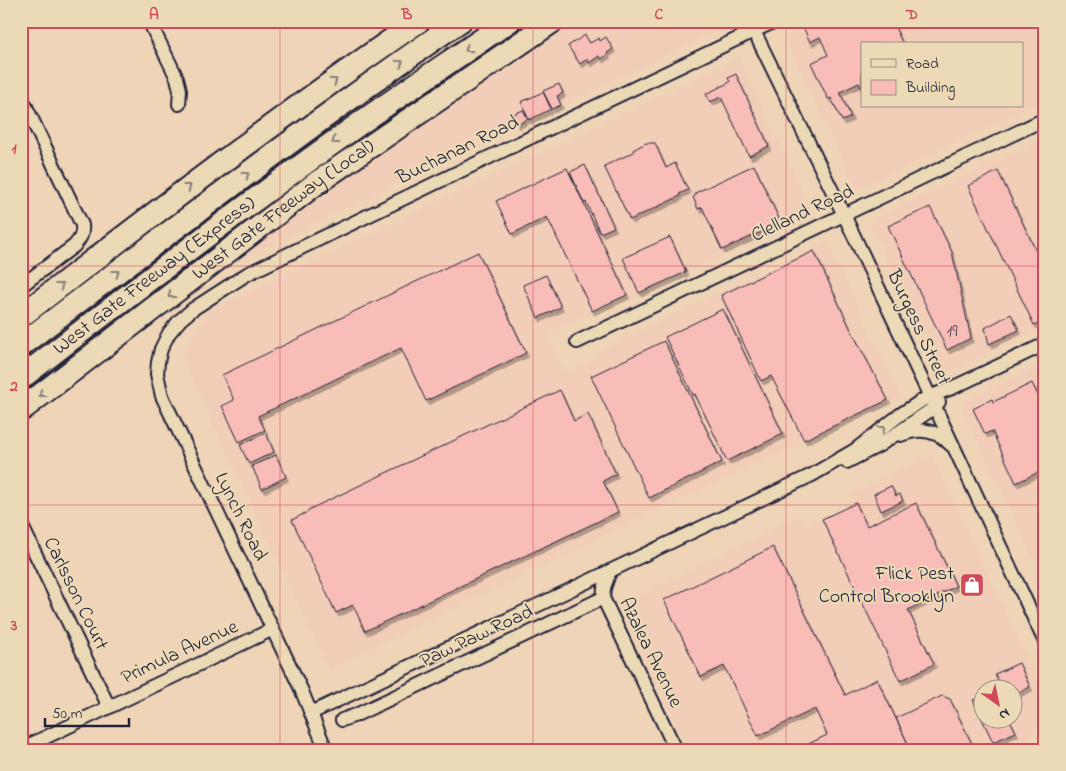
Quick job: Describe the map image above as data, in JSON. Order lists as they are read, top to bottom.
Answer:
{
  "streets": {
    "highway": ["West Gate Freeway (Local)", "West Gate Freeway (Express)"],
    "street": [
      "Buchanan Road",
      "Clelland Road",
      "Burgess Street",
      "Lynch Road",
      "Carlsson Court",
      "Paw Paw Road",
      "Primula Avenue",
      "Azalea Avenue"
    ]
  },
  "crossings": [
    ["Buchanan Road", "Burgess Street"],
    ["Buchanan Road", "Lynch Road"],
    ["Clelland Road", "Burgess Street"],
    ["Burgess Street", "Paw Paw Road"],
    ["Lynch Road", "Paw Paw Road"],
    ["Lynch Road", "Primula Avenue"],
    ["Carlsson Court", "Primula Avenue"],
    ["Paw Paw Road", "Azalea Avenue"]
  ],
  "places": {
    "shop": ["Flick Pest Control Brooklyn"]
  },
  "house_numbers": ["19"],
  "legend": ["Road", "Building"],
  "scale_bar": "50 m",
  "north": "bottom right",
  "grid": {
    "columns": [
      "A",
      "B",
      "C",
      "D"
    ],
    "rows": ["1", "2", "3"]
  }
}
